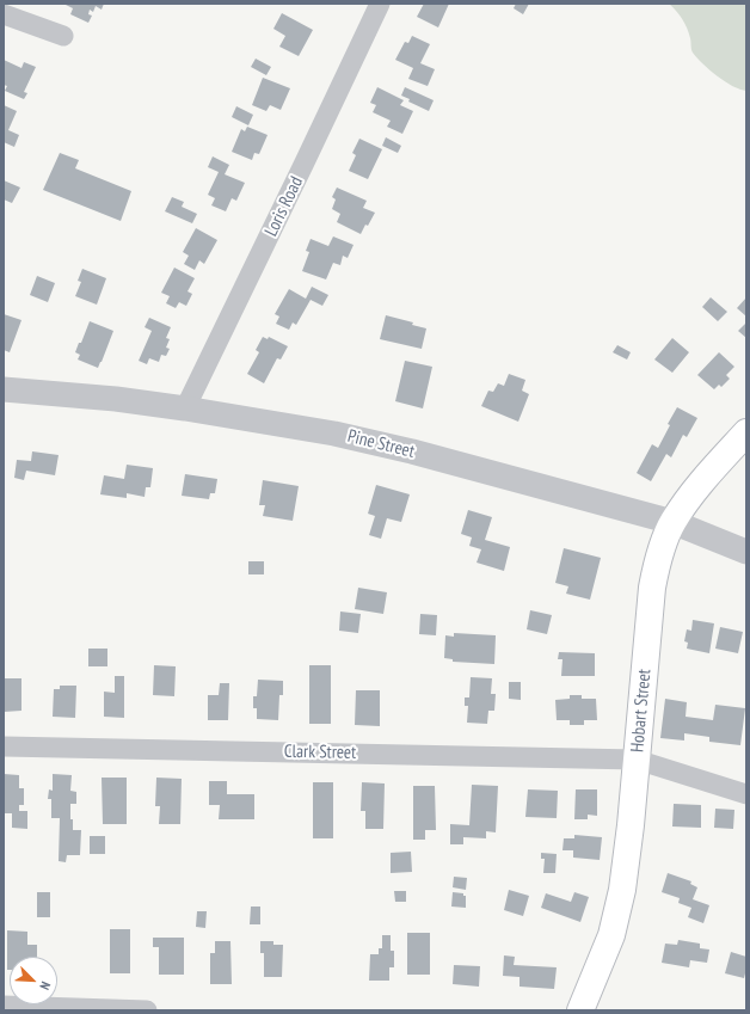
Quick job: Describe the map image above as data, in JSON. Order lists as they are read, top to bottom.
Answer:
{
  "streets": {
    "main road": ["Hobart Street"],
    "street": ["Loris Road", "Pine Street", "Clark Street"]
  },
  "crossings": [
    ["Loris Road", "Pine Street"],
    ["Pine Street", "Hobart Street"],
    ["Hobart Street", "Clark Street"]
  ],
  "north": "bottom right"
}
